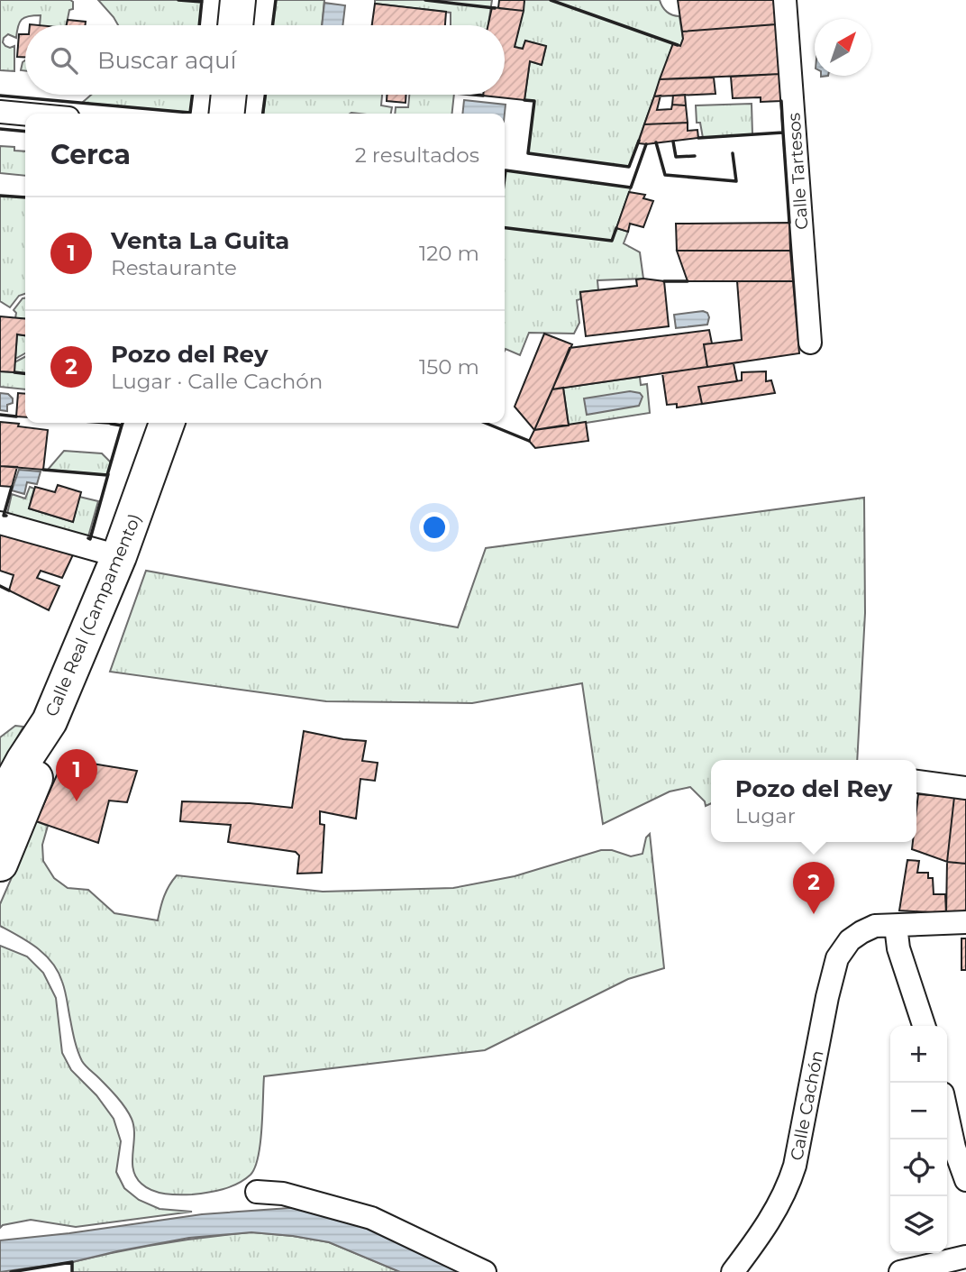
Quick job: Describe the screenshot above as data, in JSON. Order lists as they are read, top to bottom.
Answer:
{
  "streets": {
    "highway": ["Calle Real (Campamento)"],
    "street": ["Calle Tartesos", "Calle Cachón"]
  },
  "north": "top right",
  "page": {
    "search": "Buscar aquí",
    "heading": ["Cerca", "2 resultados"],
    "list": [
      {
        "mark": "1",
        "name": "Venta La Guita",
        "note": "Restaurante",
        "value": "120 m"
      },
      {
        "mark": "2",
        "name": "Pozo del Rey",
        "note": "Lugar · Calle Cachón",
        "value": "150 m"
      }
    ],
    "pins": ["1", "2"],
    "popup": ["Pozo del Rey", "Lugar"],
    "map_buttons": ["+", "−"]
  }
}
